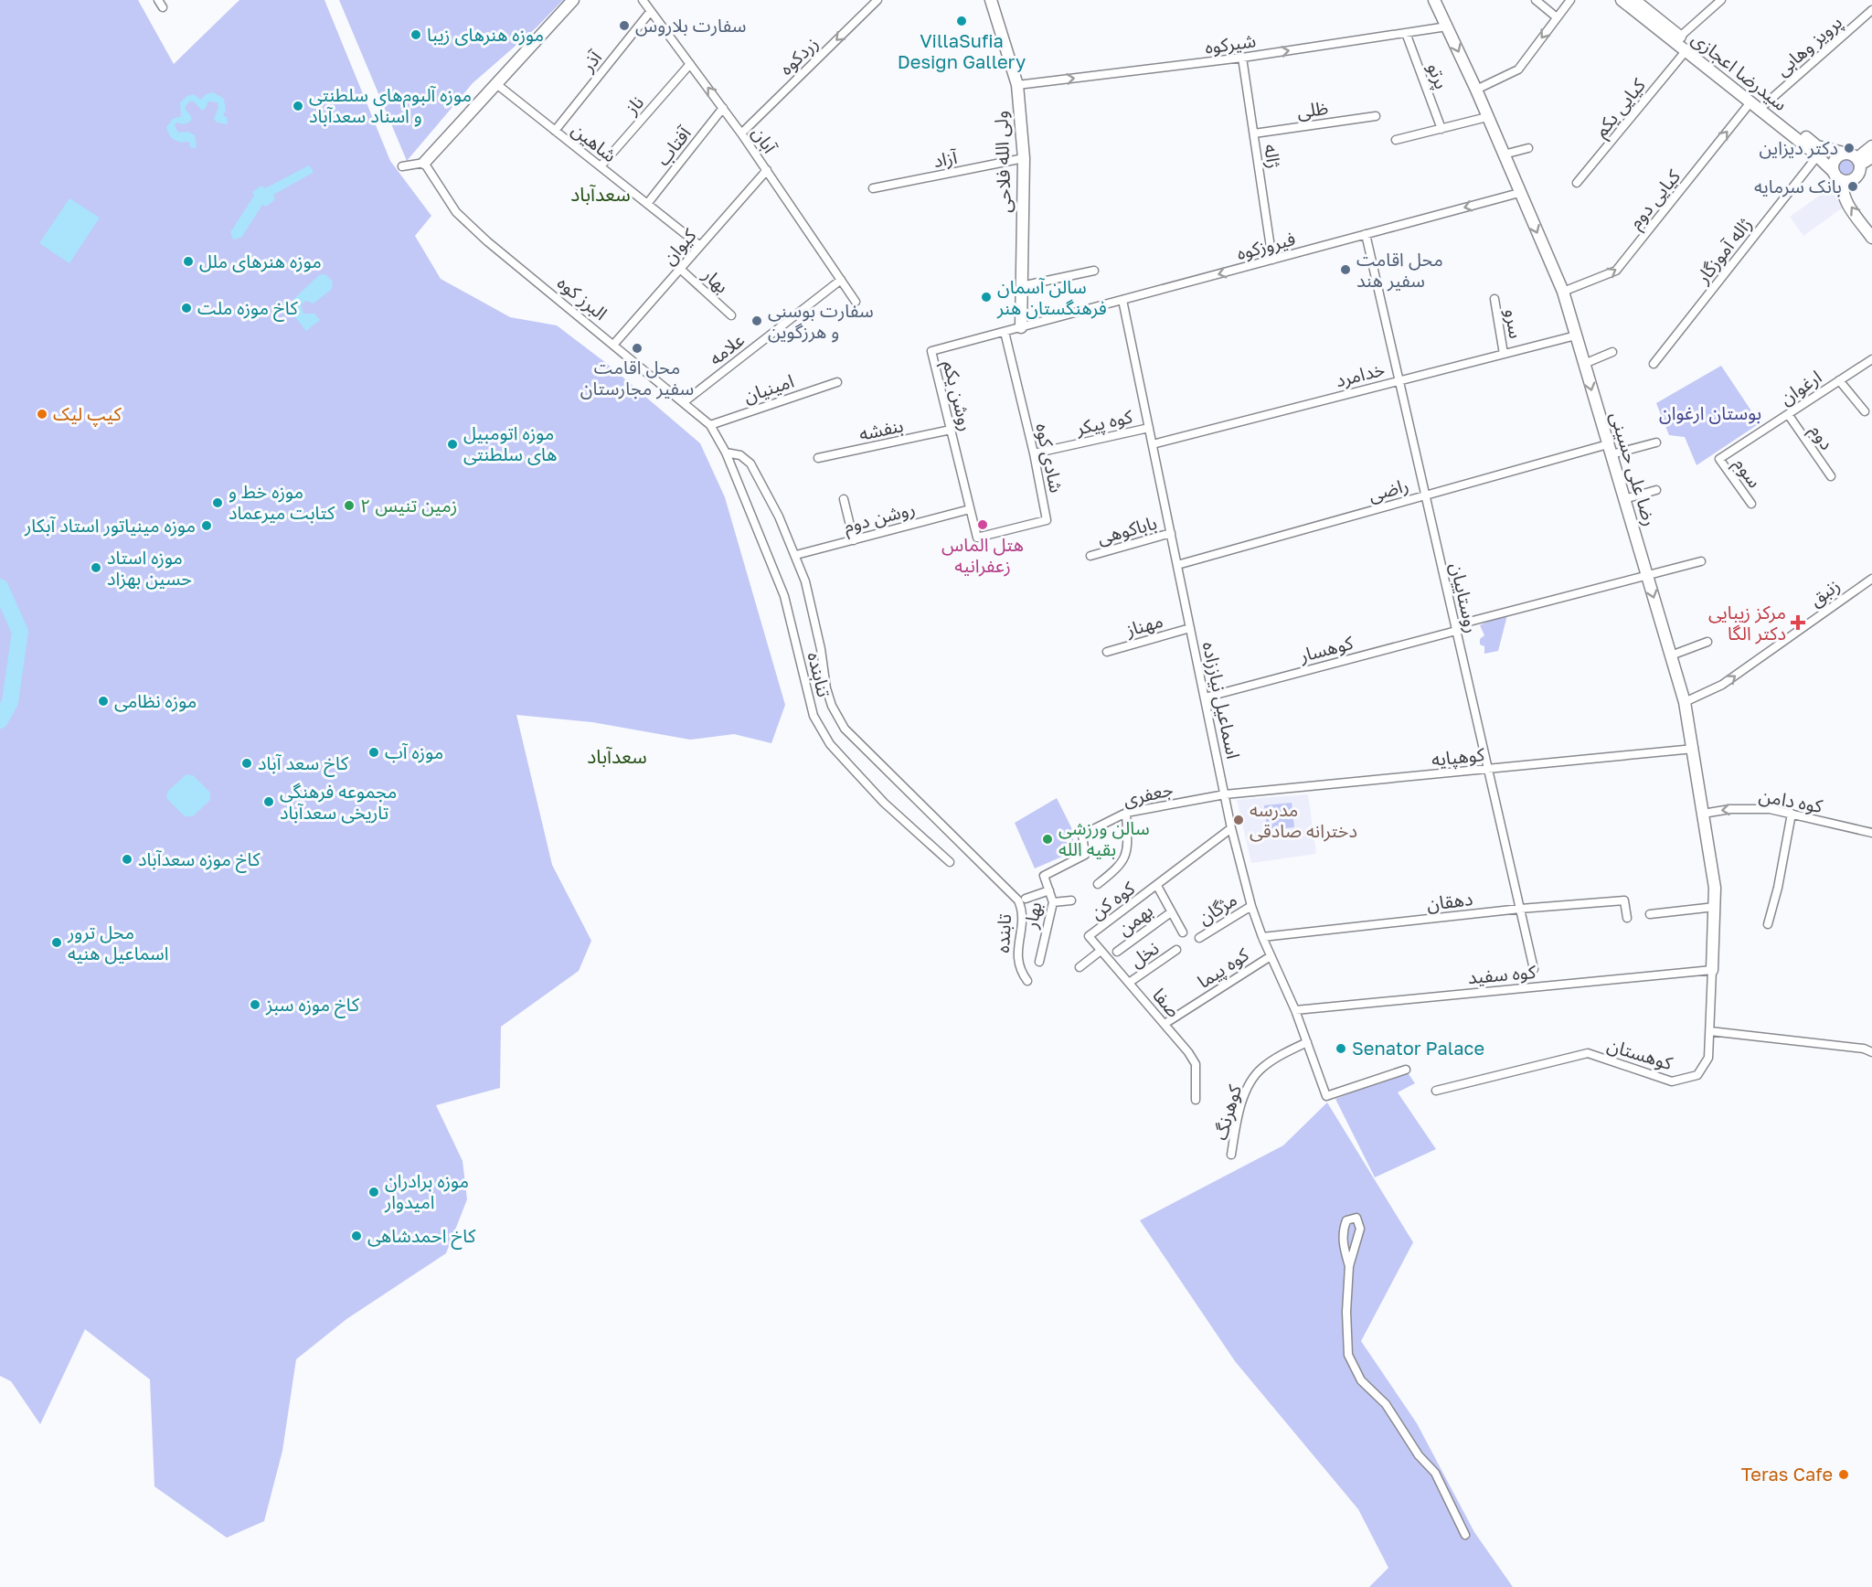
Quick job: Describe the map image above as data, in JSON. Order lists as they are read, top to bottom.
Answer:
{
  "streets": {
    "street": [
      "شیرکوه",
      "پرویز وهابی",
      "زردکوه",
      "آذر",
      "سیدرضا اعجازی",
      "پرتو",
      "ناز",
      "کیایی یکم",
      "ظلی",
      "آبان",
      "شاهین",
      "آفتاب",
      "ژاله",
      "آزاد",
      "ولی‌ الله فلاحی",
      "کیایی دوم",
      "فیروزکوه",
      "کیوان",
      "ژاله آموزگار",
      "بهار",
      "البرز کوه",
      "سرو",
      "علامه",
      "خدامرد",
      "ارغوان",
      "امینیان",
      "روشن یکم",
      "کوه پیکر",
      "بنفشه",
      "دوم",
      "شادی کوه",
      "رضا علی حسینی",
      "سوم",
      "راضی",
      "روشن دوم",
      "باباکوهی",
      "زنبق",
      "روستاییان",
      "مهناز",
      "کوهسار",
      "تنابنده",
      "اسماعیل نیاززاده",
      "کوهپایه",
      "جعفری",
      "کوه دامن",
      "کوه کن",
      "دهقان",
      "مژگان",
      "بهمن",
      "تابنده",
      "نخل",
      "کوه پیما",
      "کوه سفید",
      "صفا",
      "کوهستان",
      "کوهرنگ"
    ]
  },
  "crossings": [
    ["شیرکوه", "پرتو"],
    ["شیرکوه", "ژاله"],
    ["شیرکوه", "ولی‌ الله فلاحی"],
    ["شیرکوه", "رضا علی حسینی"],
    ["پرویز وهابی", "سیدرضا اعجازی"],
    ["زردکوه", "آبان"],
    ["آذر", "آبان"],
    ["آذر", "شاهین"],
    ["سیدرضا اعجازی", "کیایی یکم"],
    ["سیدرضا اعجازی", "کیایی دوم"],
    ["سیدرضا اعجازی", "ژاله آموزگار"],
    ["ناز", "آبان"],
    ["ناز", "شاهین"],
    ["ظلی", "ژاله"],
    ["آبان", "آفتاب"],
    ["آبان", "کیوان"],
    ["آبان", "علامه"],
    ["شاهین", "آفتاب"],
    ["شاهین", "کیوان"],
    ["ژاله", "فیروزکوه"],
    ["آزاد", "ولی‌ الله فلاحی"],
    ["ولی‌ الله فلاحی", "فیروزکوه"],
    ["ولی‌ الله فلاحی", "روشن یکم"],
    ["کیایی دوم", "رضا علی حسینی"],
    ["فیروزکوه", "روشن یکم"],
    ["فیروزکوه", "رضا علی حسینی"],
    ["فیروزکوه", "روستاییان"],
    ["فیروزکوه", "اسماعیل نیاززاده"],
    ["کیوان", "بهار"],
    ["کیوان", "البرز کوه"],
    ["بهار", "جعفری"],
    ["البرز کوه", "علامه"],
    ["البرز کوه", "امینیان"],
    ["البرز کوه", "تنابنده"],
    ["البرز کوه", "تابنده"],
    ["سرو", "خدامرد"],
    ["خدامرد", "رضا علی حسینی"],
    ["خدامرد", "روستاییان"],
    ["خدامرد", "اسماعیل نیاززاده"],
    ["ارغوان", "دوم"],
    ["ارغوان", "سوم"],
    ["روشن یکم", "بنفشه"],
    ["روشن یکم", "شادی کوه"],
    ["روشن یکم", "روشن دوم"],
    ["کوه پیکر", "شادی کوه"],
    ["کوه پیکر", "اسماعیل نیاززاده"],
    ["رضا علی حسینی", "راضی"],
    ["رضا علی حسینی", "زنبق"],
    ["رضا علی حسینی", "کوهسار"],
    ["رضا علی حسینی", "کوهپایه"],
    ["رضا علی حسینی", "کوه دامن"],
    ["رضا علی حسینی", "کوه سفید"],
    ["رضا علی حسینی", "کوهستان"],
    ["راضی", "روستاییان"],
    ["راضی", "اسماعیل نیاززاده"],
    ["روشن دوم", "تابنده"],
    ["باباکوهی", "اسماعیل نیاززاده"],
    ["روستاییان", "کوهسار"],
    ["روستاییان", "کوهپایه"],
    ["روستاییان", "دهقان"],
    ["مهناز", "اسماعیل نیاززاده"],
    ["کوهسار", "اسماعیل نیاززاده"],
    ["تنابنده", "تابنده"],
    ["اسماعیل نیاززاده", "کوهپایه"],
    ["اسماعیل نیاززاده", "جعفری"],
    ["اسماعیل نیاززاده", "کوه کن"],
    ["اسماعیل نیاززاده", "دهقان"],
    ["اسماعیل نیاززاده", "مژگان"],
    ["اسماعیل نیاززاده", "کوه پیما"],
    ["اسماعیل نیاززاده", "کوه سفید"],
    ["اسماعیل نیاززاده", "کوهرنگ"],
    ["کوهپایه", "جعفری"],
    ["کوه کن", "صفا"],
    ["نخل", "صفا"],
    ["کوه پیما", "صفا"],
    ["کوه سفید", "کوهستان"]
  ],
  "one_way": [
    "شیرکوه",
    "زردکوه",
    "کیایی دوم",
    "فیروزکوه",
    "زنبق",
    "کوه دامن"
  ],
  "districts": ["سعدآباد", "سعدآباد"],
  "parks": ["بوستان ارغوان"],
  "places": {
    "other": [
      "VillaSufia Design Gallery",
      "سفارت بلاروس",
      "موزه هنرهای زیبا",
      "موزه آلبوم‌های سلطنتی و اسناد سعدآباد",
      "دکتر دیزاین",
      "بانک سرمایه",
      "موزه هنرهای ملل",
      "محل اقامت سفیر هند",
      "سالن آسمان فرهنگستان هنر",
      "کاخ موزه ملت",
      "سفارت بوسنی و هرزگوین",
      "محل اقامت سفیر مجارستان",
      "کیپ لیک",
      "موزه اتومبیل های سلطنتی",
      "موزه خط و کتابت میرعماد",
      "زمین تنیس ۲",
      "هتل الماس زعفرانیه",
      "موزه مینیاتور استاد آبکار",
      "موزه استاد حسین بهزاد",
      "موزه نظامی",
      "موزه آب",
      "کاخ سعد آباد",
      "مجموعه فرهنگی تاریخی سعدآباد",
      "مدرسه دخترانه صادقی",
      "سالن ورزشی بقیه الله",
      "کاخ موزه سعدآباد",
      "محل ترور اسماعیل هنیه",
      "کاخ موزه سبز",
      "Senator Palace",
      "موزه برادران امیدوار",
      "کاخ احمدشاهی",
      "Teras Cafe"
    ],
    "health": ["مرکز زیبایی دکتر الگا"]
  }
}
